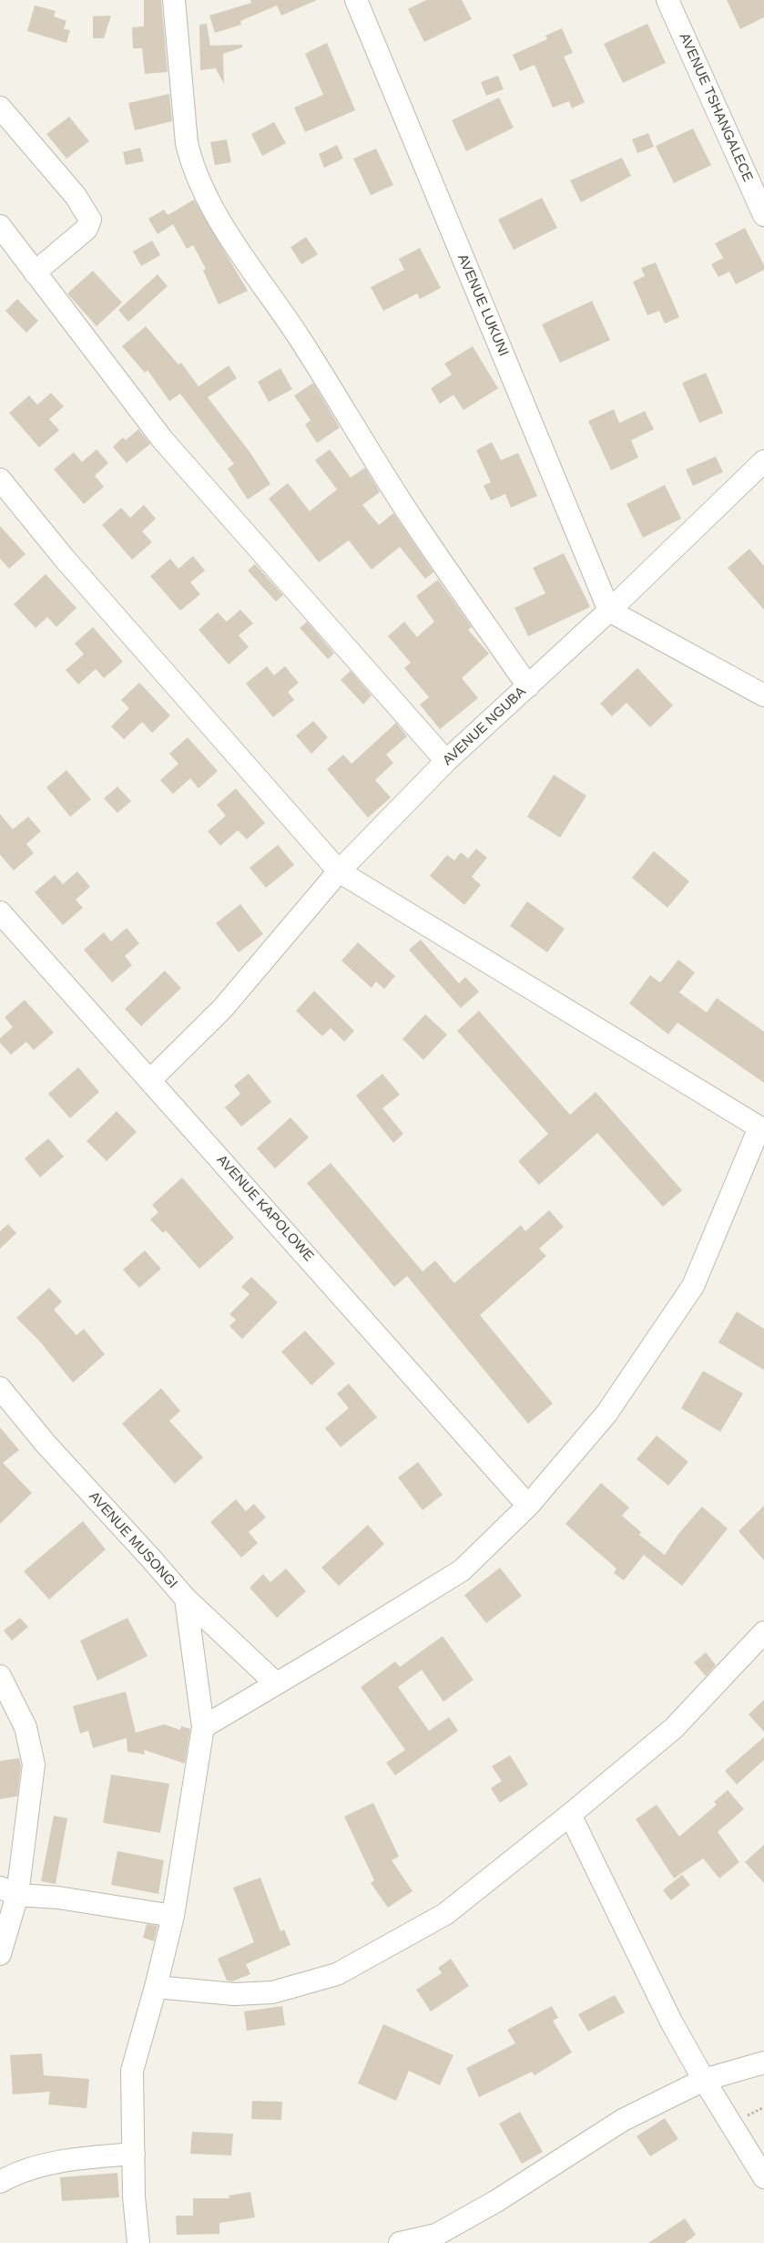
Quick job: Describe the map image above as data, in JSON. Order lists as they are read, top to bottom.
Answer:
{
  "streets": {
    "street": [
      "AVENUE TSHANGALECE",
      "AVENUE LUKUNI",
      "AVENUE NGUBA",
      "AVENUE KAPOLOWE",
      "AVENUE MUSONGI"
    ]
  },
  "crossings": [
    ["AVENUE LUKUNI", "AVENUE NGUBA"],
    ["AVENUE NGUBA", "AVENUE KAPOLOWE"]
  ]
}
